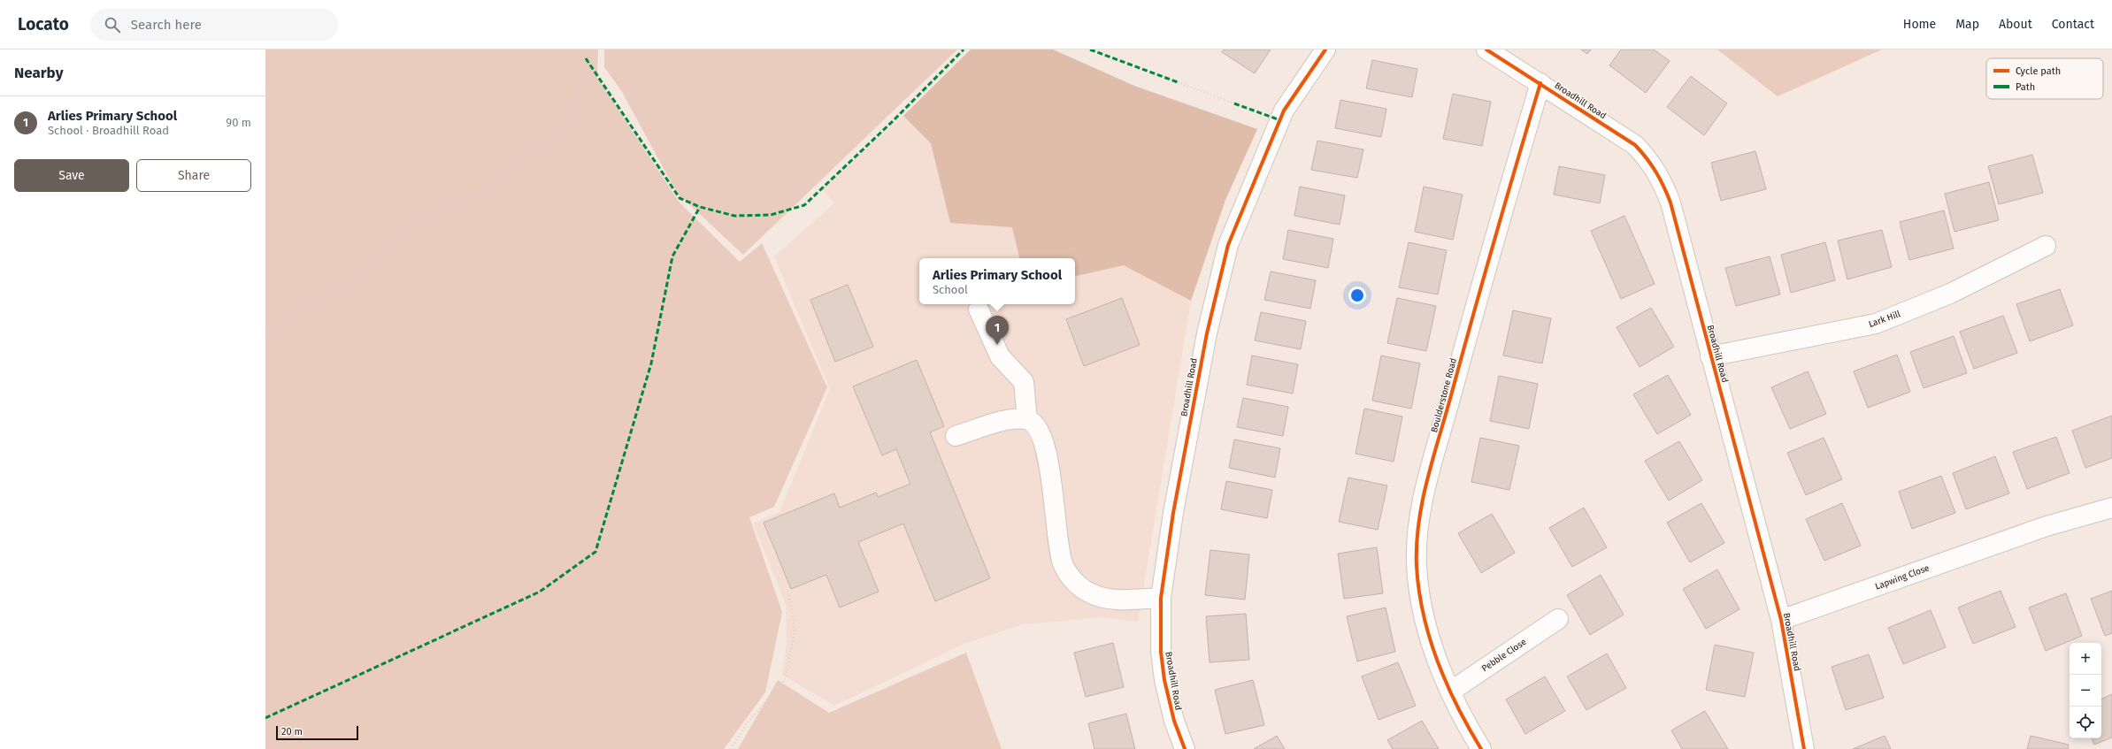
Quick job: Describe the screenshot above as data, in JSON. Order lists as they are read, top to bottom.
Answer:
{
  "streets": {
    "street": [
      "Broadhill Road",
      "Lark Hill",
      "Boulderstone Road",
      "Lapwing Close",
      "Pebble Close"
    ]
  },
  "crossings": [
    ["Broadhill Road", "Lark Hill"],
    ["Broadhill Road", "Boulderstone Road"],
    ["Broadhill Road", "Lapwing Close"],
    ["Boulderstone Road", "Pebble Close"]
  ],
  "legend": ["Cycle path", "Path"],
  "scale_bar": "20 m",
  "page": {
    "header": "Locato",
    "search": "Search here",
    "nav": [
      "Home",
      "Map",
      "About",
      "Contact"
    ],
    "heading": "Nearby",
    "list": [
      {
        "mark": "1",
        "name": "Arlies Primary School",
        "note": "School · Broadhill Road",
        "value": "90 m"
      }
    ],
    "buttons": ["Save", "Share"],
    "popup": ["Arlies Primary School", "School"],
    "pins": "1",
    "map_buttons": ["+", "−"],
    "scale": "20 m"
  }
}
